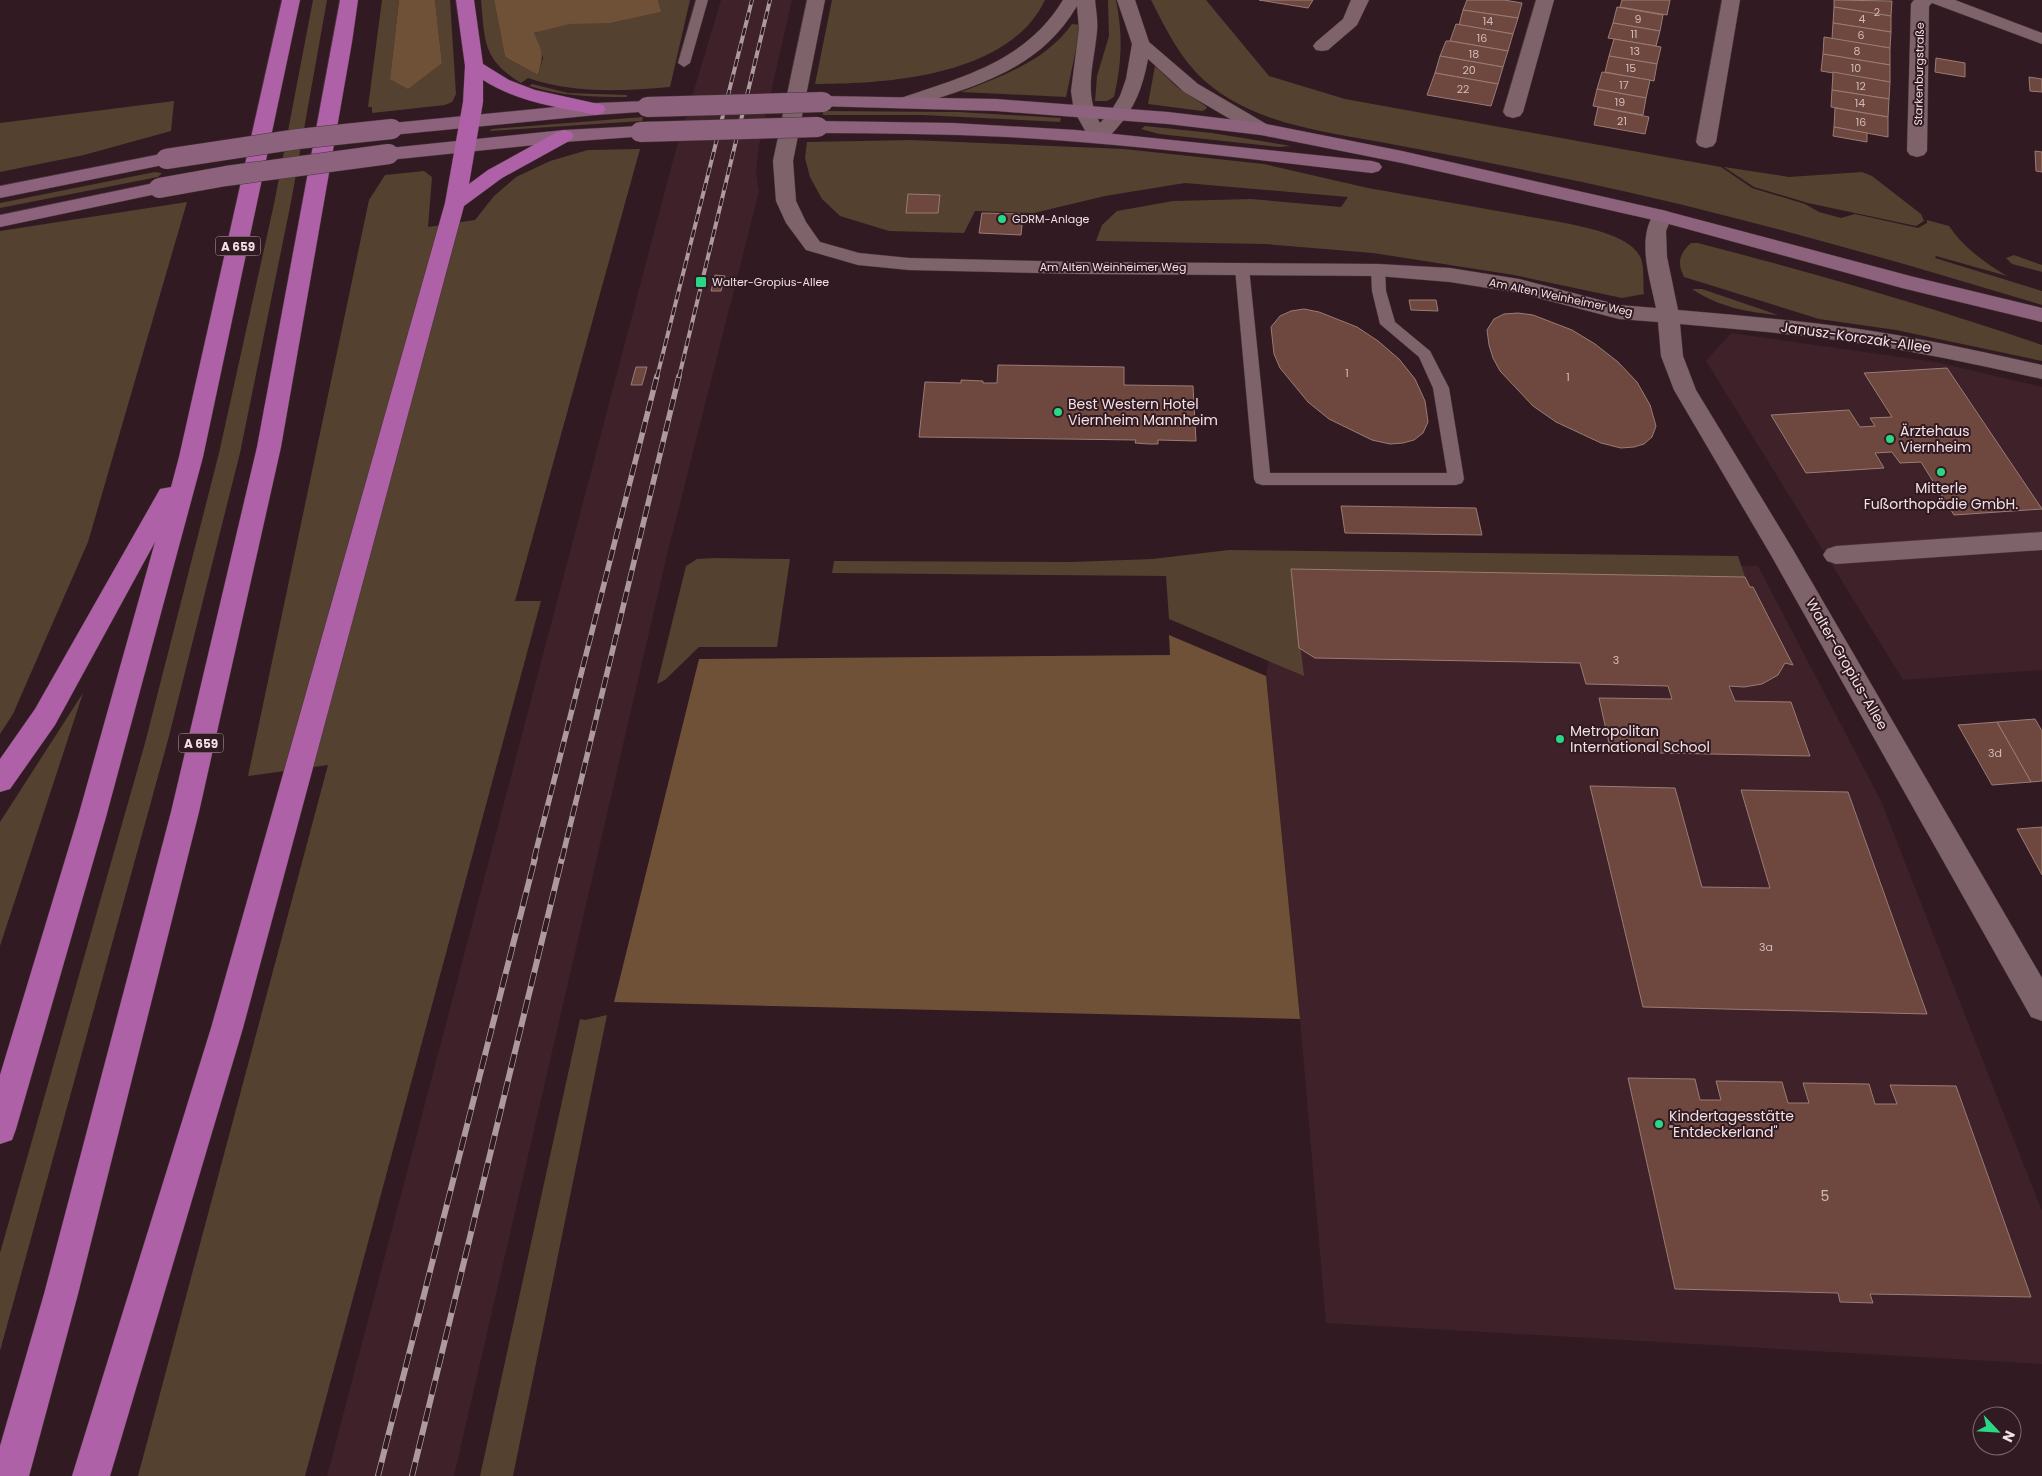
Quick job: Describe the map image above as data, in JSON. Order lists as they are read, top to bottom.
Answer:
{
  "streets": {
    "highway": ["A 659"],
    "street": [
      "Starkenburgstraße",
      "Am Alten Weinheimer Weg",
      "Janusz-Korczak-Allee",
      "Walter-Gropius-Allee"
    ]
  },
  "crossings": [
    ["Am Alten Weinheimer Weg", "Janusz-Korczak-Allee"],
    ["Am Alten Weinheimer Weg", "Walter-Gropius-Allee"],
    ["Janusz-Korczak-Allee", "Walter-Gropius-Allee"]
  ],
  "places": {
    "other": [
      "GDRM-Anlage",
      "Best Western Hotel Viernheim Mannheim",
      "Ärztehaus Viernheim",
      "Mitterle Fußorthopädie GmbH.",
      "Metropolitan International School",
      "Kindertagesstätte \"Entdeckerland\""
    ],
    "transit": ["Walter-Gropius-Allee"]
  },
  "house_numbers": [
    "2",
    "9",
    "4",
    "14",
    "11",
    "6",
    "16",
    "13",
    "8",
    "18",
    "15",
    "10",
    "20",
    "17",
    "12",
    "22",
    "19",
    "14",
    "21",
    "16",
    "1",
    "1",
    "3",
    "3d",
    "3a",
    "5"
  ],
  "north": "bottom right"
}
